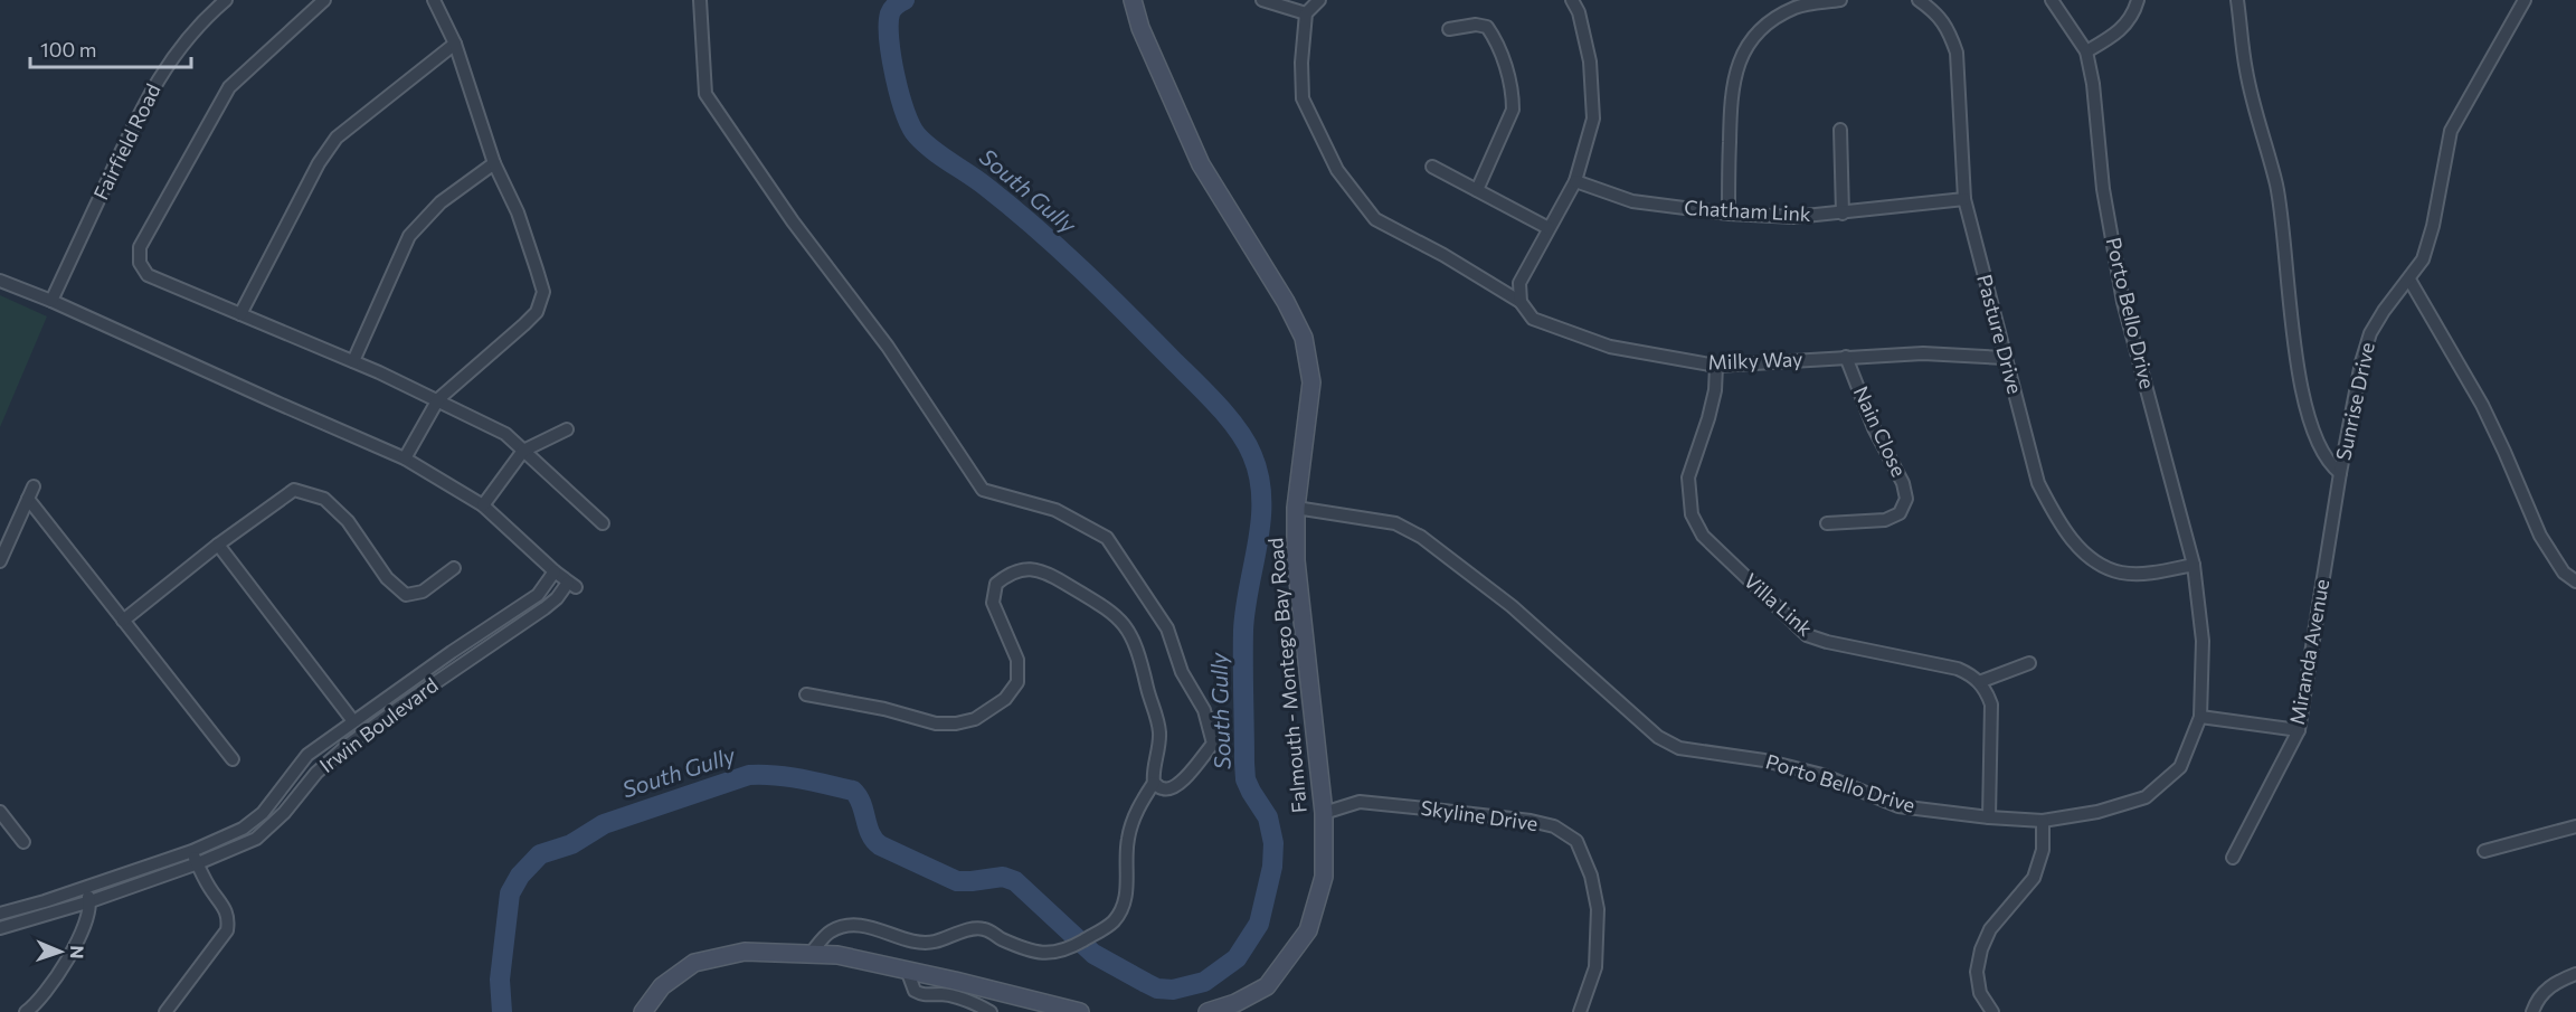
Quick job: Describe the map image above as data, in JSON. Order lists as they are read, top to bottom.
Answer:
{
  "streets": {
    "main road": ["Falmouth - Montego Bay Road"],
    "street": [
      "Fairfield Road",
      "Chatham Link",
      "Porto Bello Drive",
      "Pasture Drive",
      "Milky Way",
      "Sunrise Drive",
      "Nain Close",
      "Villa Link",
      "Miranda Avenue",
      "Irwin Boulevard",
      "Skyline Drive"
    ]
  },
  "crossings": [
    ["Chatham Link", "Pasture Drive"],
    ["Porto Bello Drive", "Pasture Drive"],
    ["Porto Bello Drive", "Falmouth - Montego Bay Road"],
    ["Pasture Drive", "Milky Way"],
    ["Milky Way", "Nain Close"],
    ["Milky Way", "Villa Link"],
    ["Sunrise Drive", "Miranda Avenue"],
    ["Falmouth - Montego Bay Road", "Skyline Drive"]
  ],
  "water": ["South Gully"],
  "scale_bar": "100 m",
  "north": "right"
}
